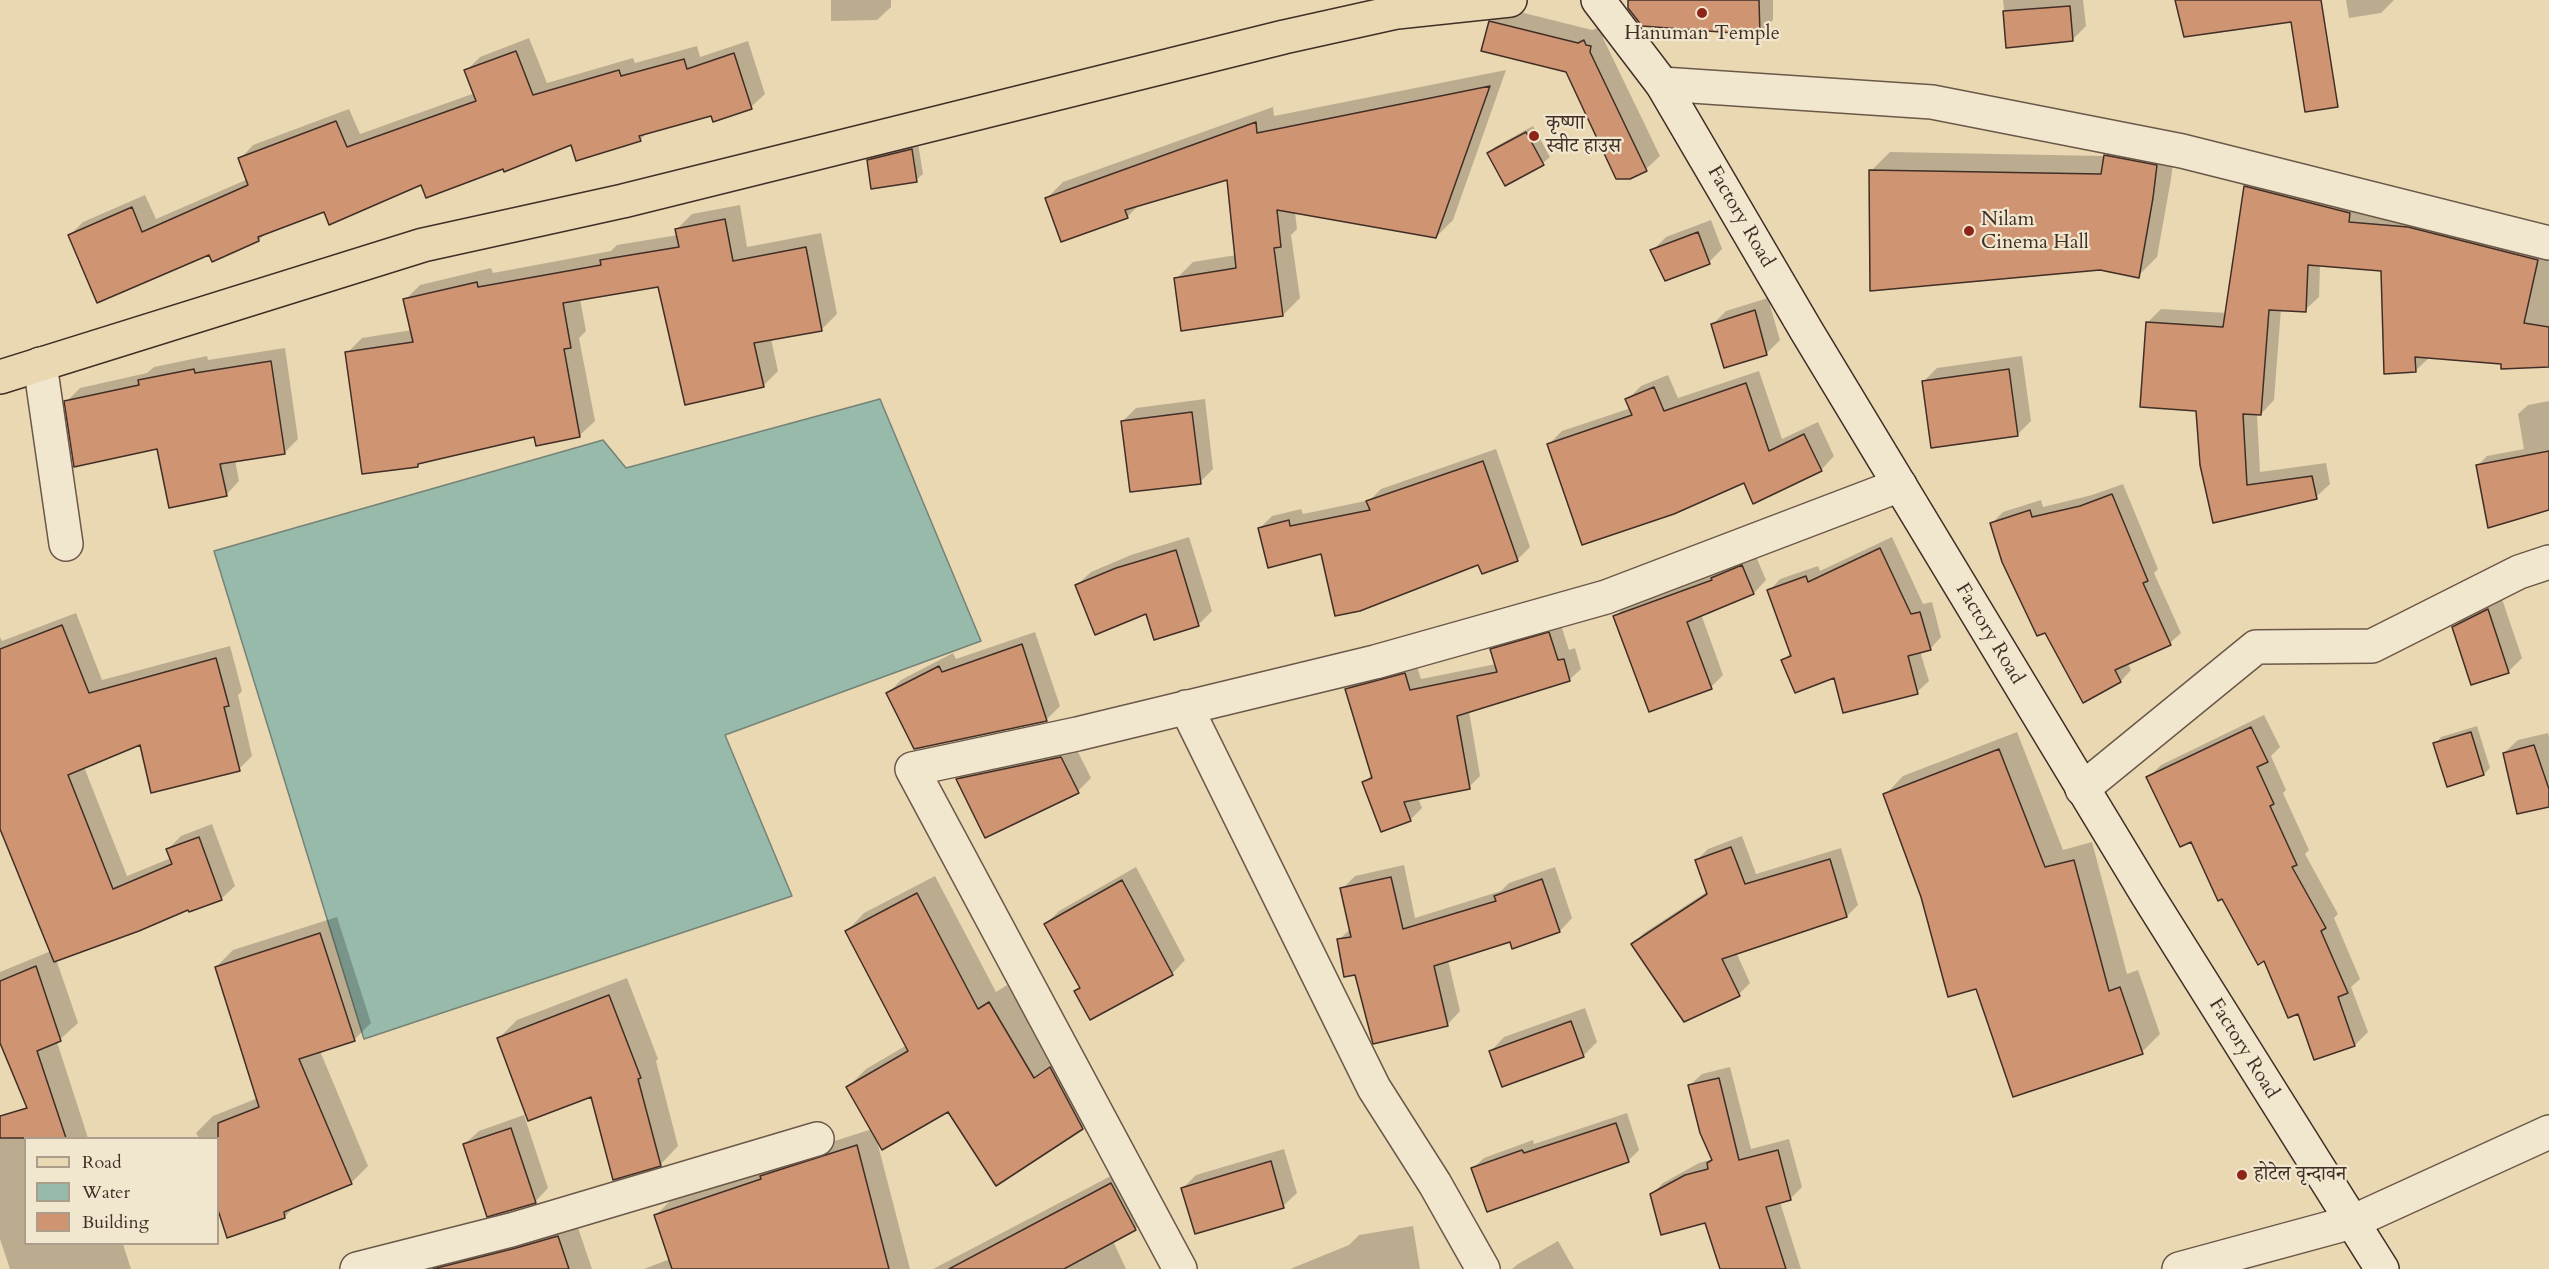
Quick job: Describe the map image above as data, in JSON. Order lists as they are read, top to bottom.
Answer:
{
  "streets": {
    "street": ["Factory Road"]
  },
  "places": [
    "Hanuman Temple",
    "कृष्णा स्वीट हाउस",
    "Nilam Cinema Hall",
    "होटेल वृन्दावन"
  ],
  "legend": ["Road", "Water", "Building"]
}
